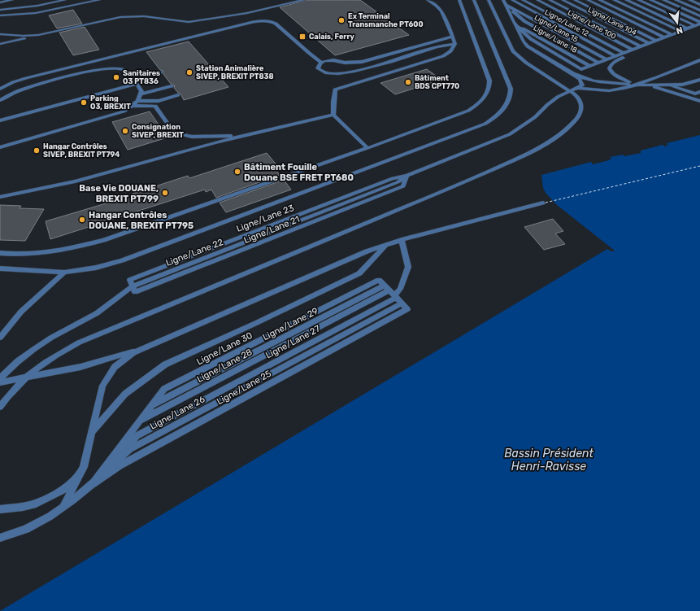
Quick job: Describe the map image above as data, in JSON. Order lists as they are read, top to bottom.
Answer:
{
  "streets": {
    "lane": [
      "Ligne/Lane 104",
      "Ligne/Lane 100",
      "Ligne/Lane 15",
      "Ligne/Lane 23",
      "Ligne/Lane 21",
      "Ligne/Lane 29",
      "Ligne/Lane 30",
      "Ligne/Lane 28",
      "Ligne/Lane 25",
      "Ligne/Lane 26"
    ]
  },
  "crossings": [
    ["Ligne/Lane 104", "Ligne/Lane 100"],
    ["Ligne/Lane 23", "Ligne/Lane 21"],
    ["Ligne/Lane 29", "Ligne/Lane 30"],
    ["Ligne/Lane 29", "Ligne/Lane 28"],
    ["Ligne/Lane 30", "Ligne/Lane 28"],
    ["Ligne/Lane 28", "Ligne/Lane 25"],
    ["Ligne/Lane 28", "Ligne/Lane 26"],
    ["Ligne/Lane 25", "Ligne/Lane 26"]
  ],
  "water": ["Bassin Président Henri-Ravisse"],
  "places": {
    "other": [
      "Ex Terminal Transmanche PT600",
      "Station Animalière SIVEP, BREXIT PT838",
      "Sanitaires O3 PT836",
      "Bâtiment BDS CPT770",
      "Parking O3, BREXIT",
      "Consignation SIVEP, BREXIT",
      "Hangar Contrôles SIVEP, BREXIT PT794",
      "Bâtiment Fouille Douane BSE FRET PT680",
      "Base Vie DOUANE, BREXIT PT799",
      "Hangar Contrôles DOUANE, BREXIT PT795"
    ],
    "transit": ["Calais, Ferry"]
  },
  "north": "bottom"
}
